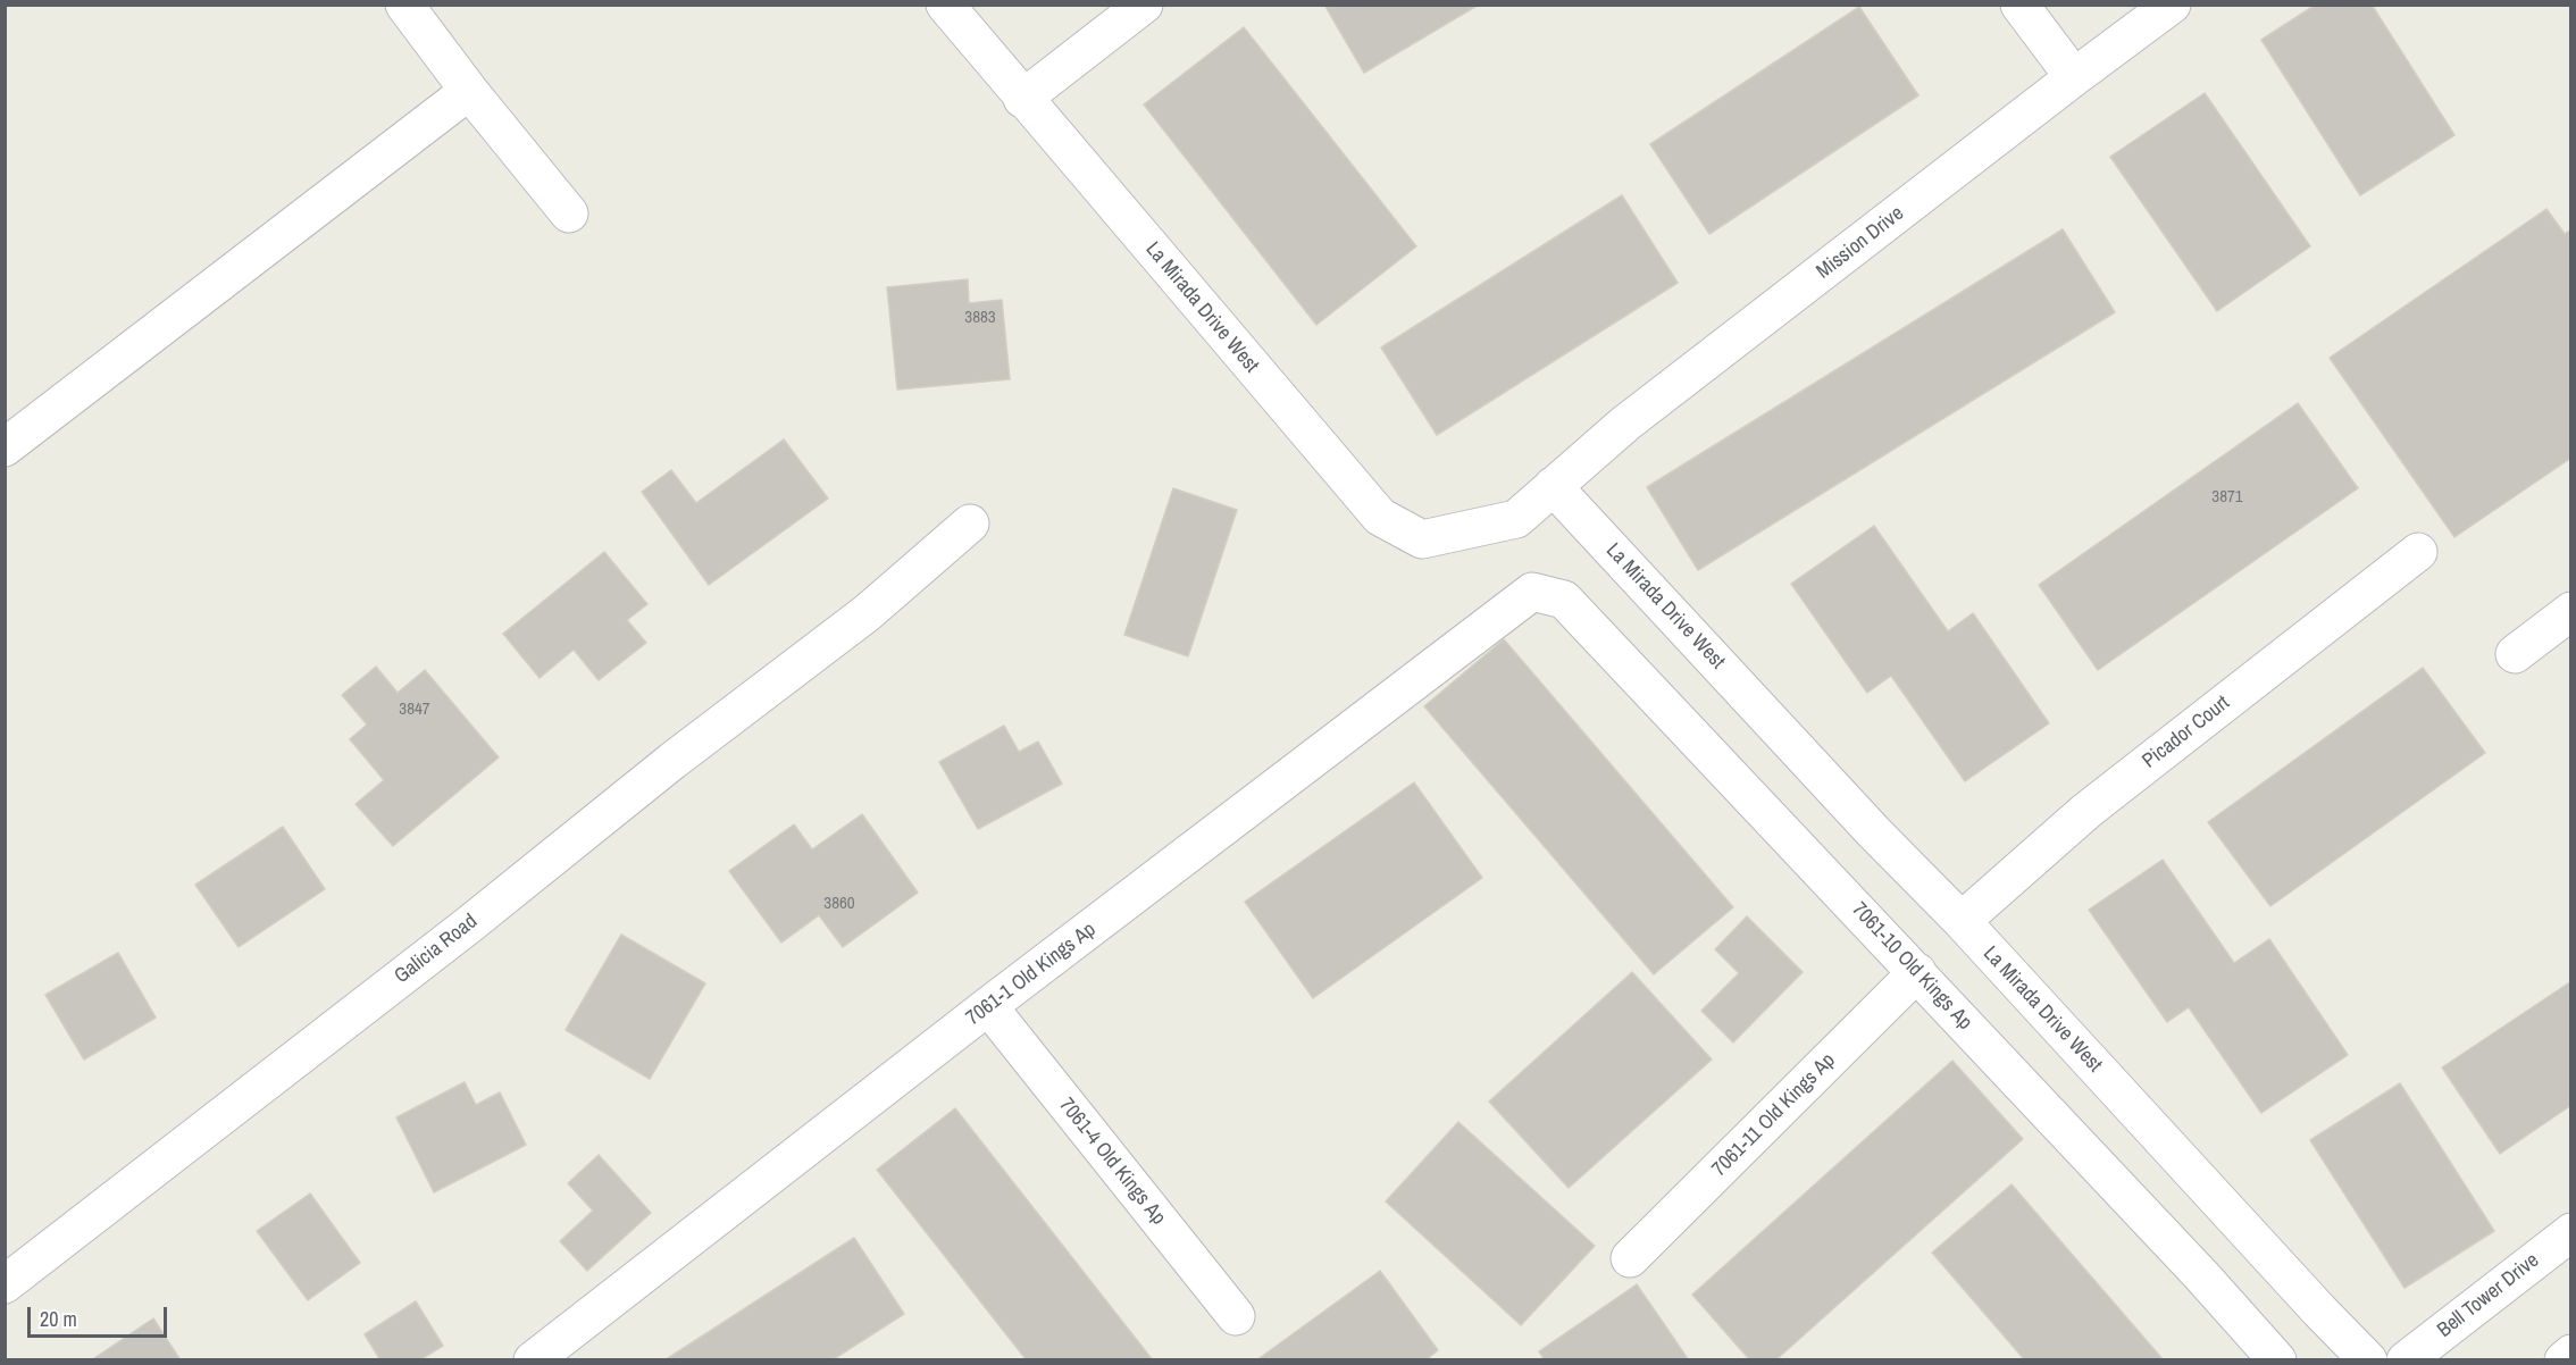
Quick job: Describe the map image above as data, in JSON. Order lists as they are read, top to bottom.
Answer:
{
  "streets": {
    "street": [
      "Mission Drive",
      "La Mirada Drive West",
      "Picador Court",
      "Galicia Road",
      "7061-10 Old Kings Ap",
      "7061-1 Old Kings Ap",
      "7061-11 Old Kings Ap",
      "7061-4 Old Kings Ap",
      "Bell Tower Drive"
    ]
  },
  "crossings": [
    ["Mission Drive", "La Mirada Drive West"],
    ["La Mirada Drive West", "Picador Court"],
    ["7061-10 Old Kings Ap", "7061-1 Old Kings Ap"],
    ["7061-10 Old Kings Ap", "7061-11 Old Kings Ap"],
    ["7061-1 Old Kings Ap", "7061-4 Old Kings Ap"]
  ],
  "house_numbers": [
    "3883",
    "3871",
    "3847",
    "3860"
  ],
  "scale_bar": "20 m"
}
